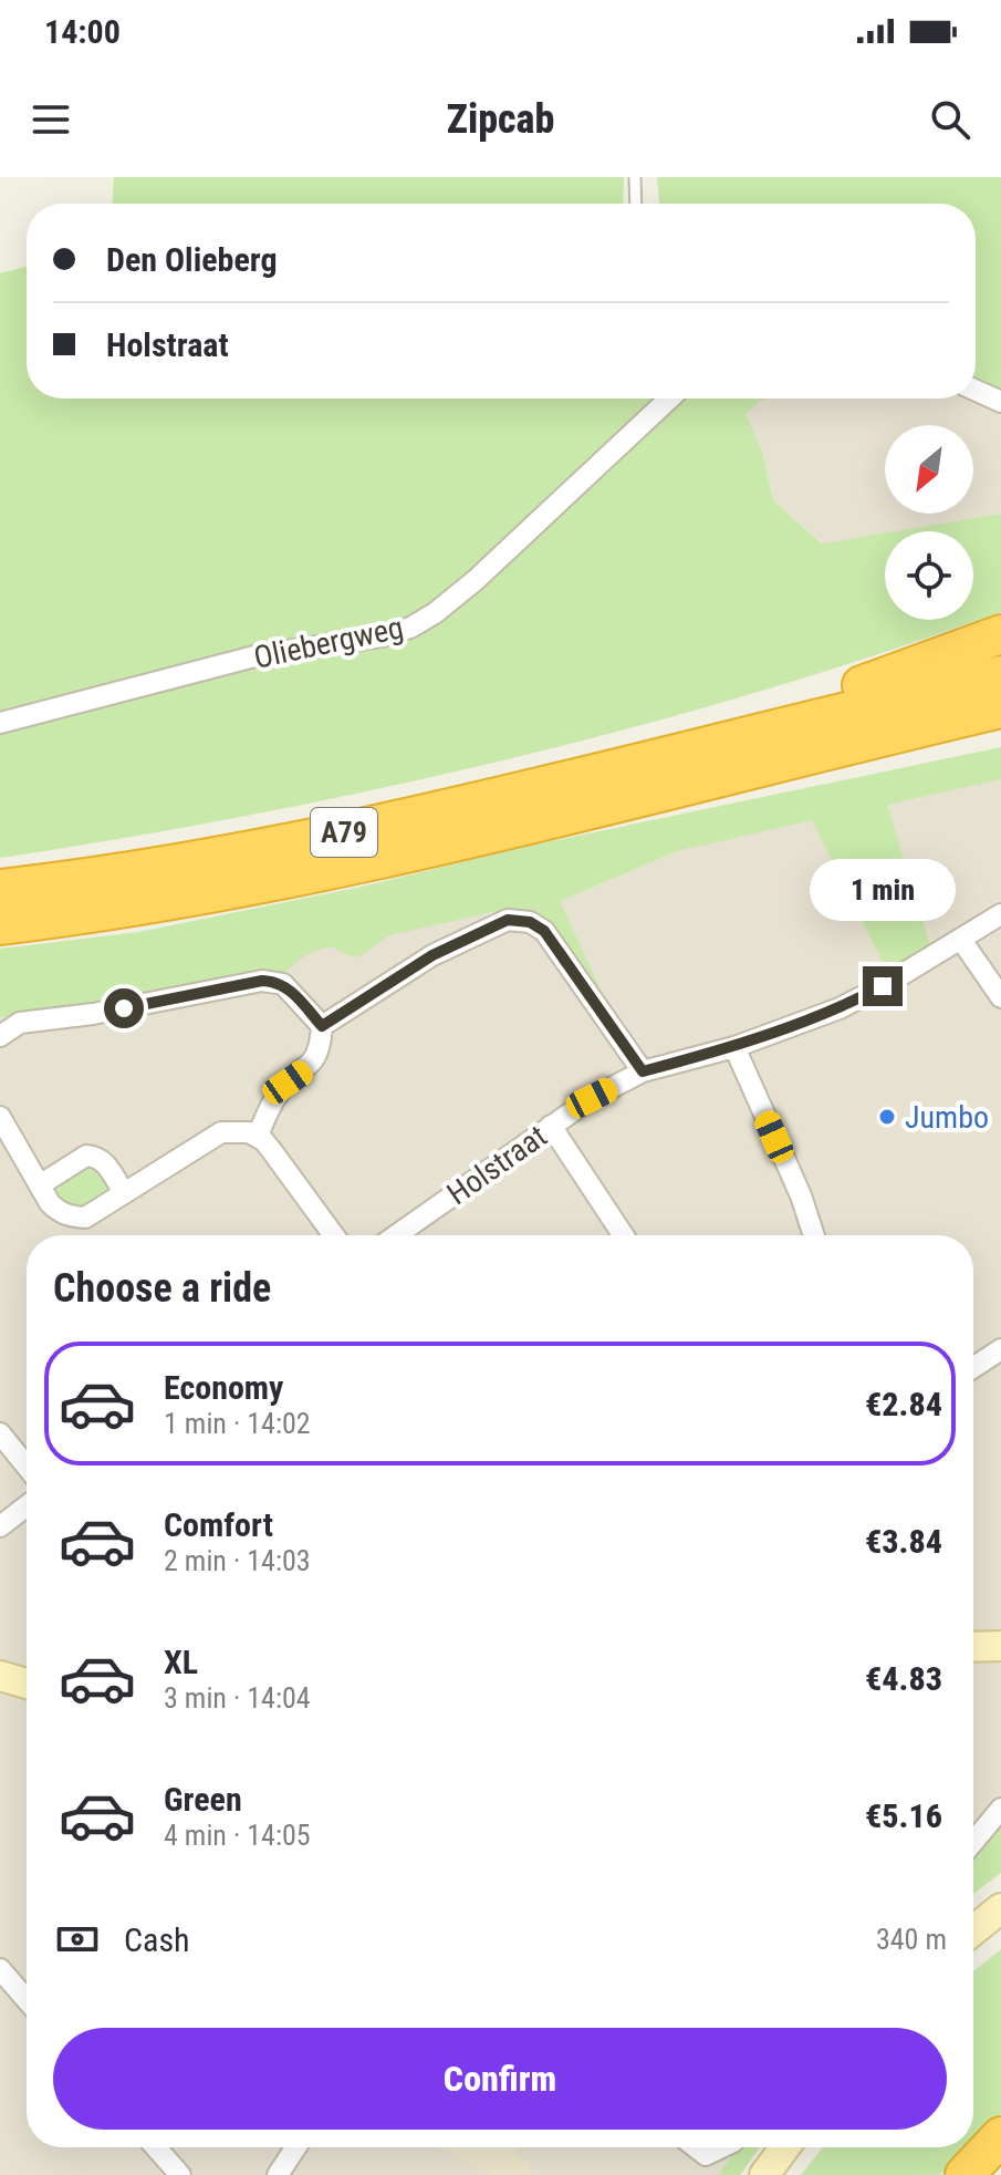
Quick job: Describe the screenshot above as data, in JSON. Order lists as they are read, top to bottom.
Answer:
{
  "streets": {
    "highway": ["A79"],
    "street": ["Oliebergweg", "Holstraat"]
  },
  "places": ["Jumbo"],
  "north": "bottom left",
  "page": {
    "status": "14:00",
    "header": "Zipcab",
    "banner": ["Den Olieberg", "Holstraat"],
    "bubble": "1 min",
    "heading": "Choose a ride",
    "list": [
      {
        "name": "Economy",
        "note": "1 min · 14:02",
        "value": "€2.84"
      },
      {
        "name": "Comfort",
        "note": "2 min · 14:03",
        "value": "€3.84"
      },
      {
        "name": "XL",
        "note": "3 min · 14:04",
        "value": "€4.83"
      },
      {
        "name": "Green",
        "note": "4 min · 14:05",
        "value": "€5.16"
      }
    ],
    "pay": ["Cash", "340 m"],
    "buttons": "Confirm"
  }
}
